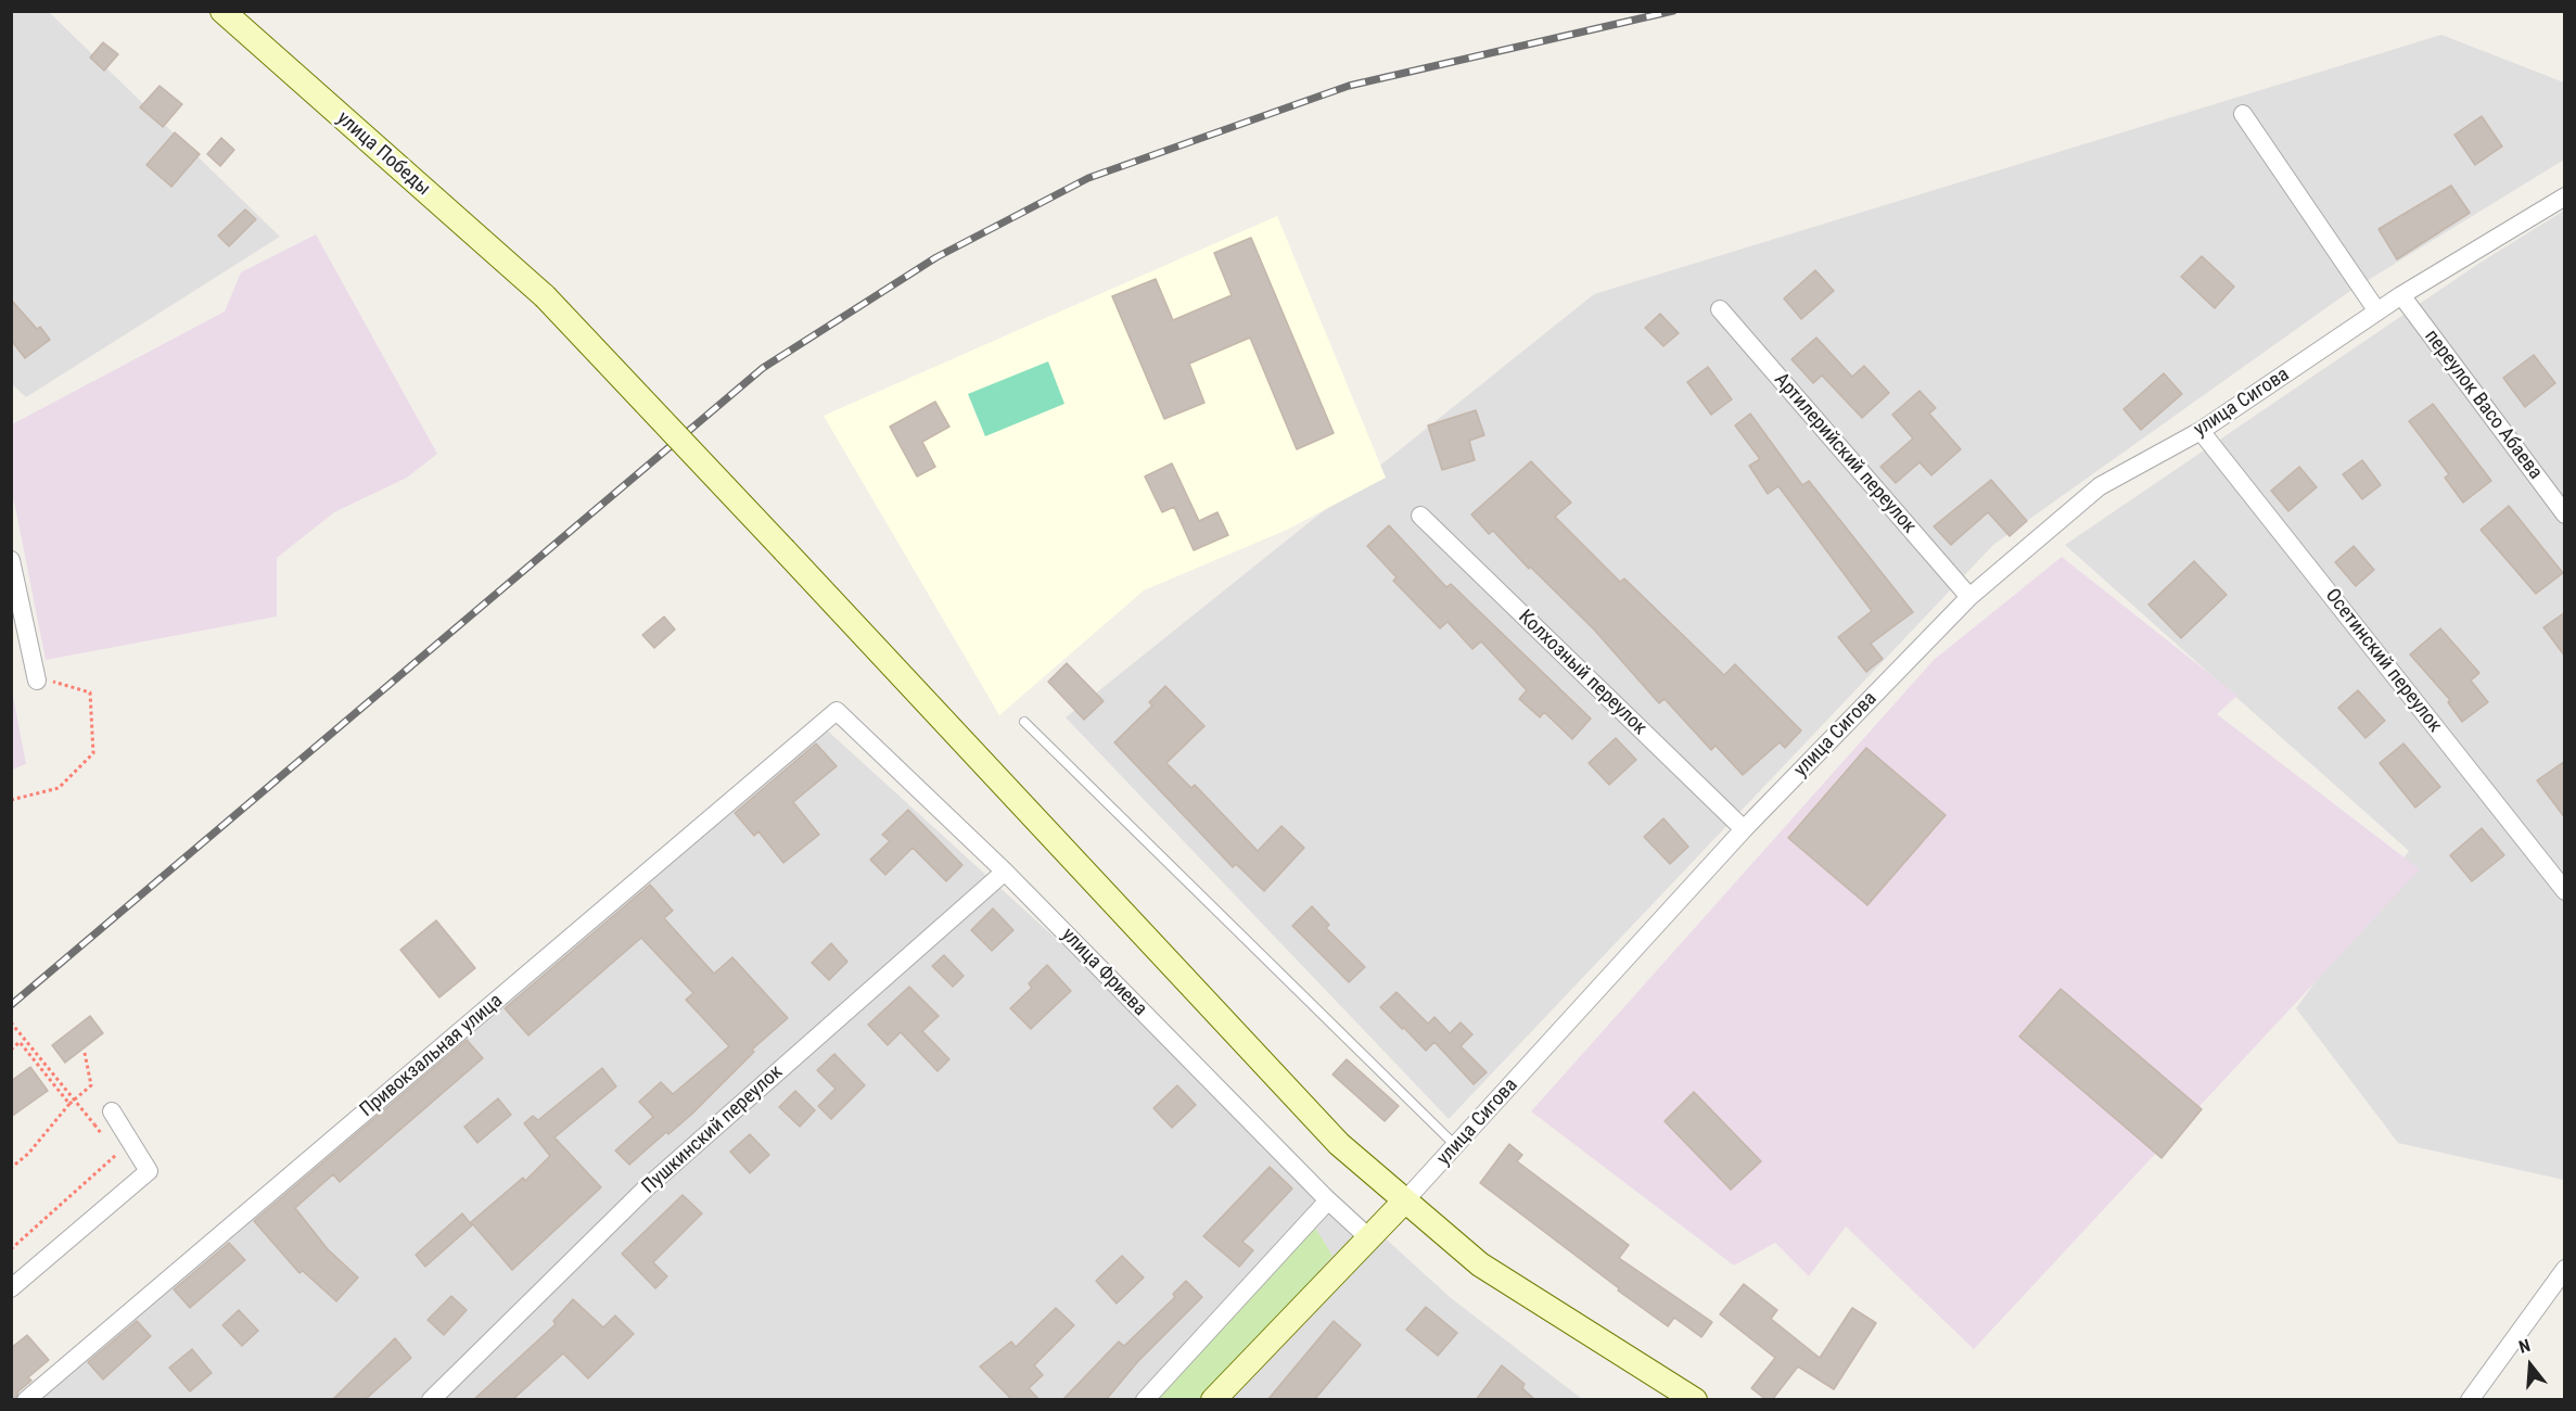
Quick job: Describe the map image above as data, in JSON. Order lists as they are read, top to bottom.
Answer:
{
  "streets": {
    "main road": ["улица Победы", "улица Сигова"],
    "street": [
      "переулок Васо Абаева",
      "Артилерийский переулок",
      "Осетинский переулок",
      "Колхозный переулок",
      "улица Фриева",
      "Привокзальная улица",
      "Пушкинский переулок"
    ]
  },
  "crossings": [
    ["улица Победы", "улица Сигова"],
    ["улица Сигова", "переулок Васо Абаева"],
    ["улица Сигова", "Артилерийский переулок"],
    ["улица Сигова", "Осетинский переулок"],
    ["улица Сигова", "Колхозный переулок"],
    ["улица Сигова", "улица Фриева"],
    ["улица Фриева", "Привокзальная улица"],
    ["улица Фриева", "Пушкинский переулок"]
  ],
  "north": "top"
}
